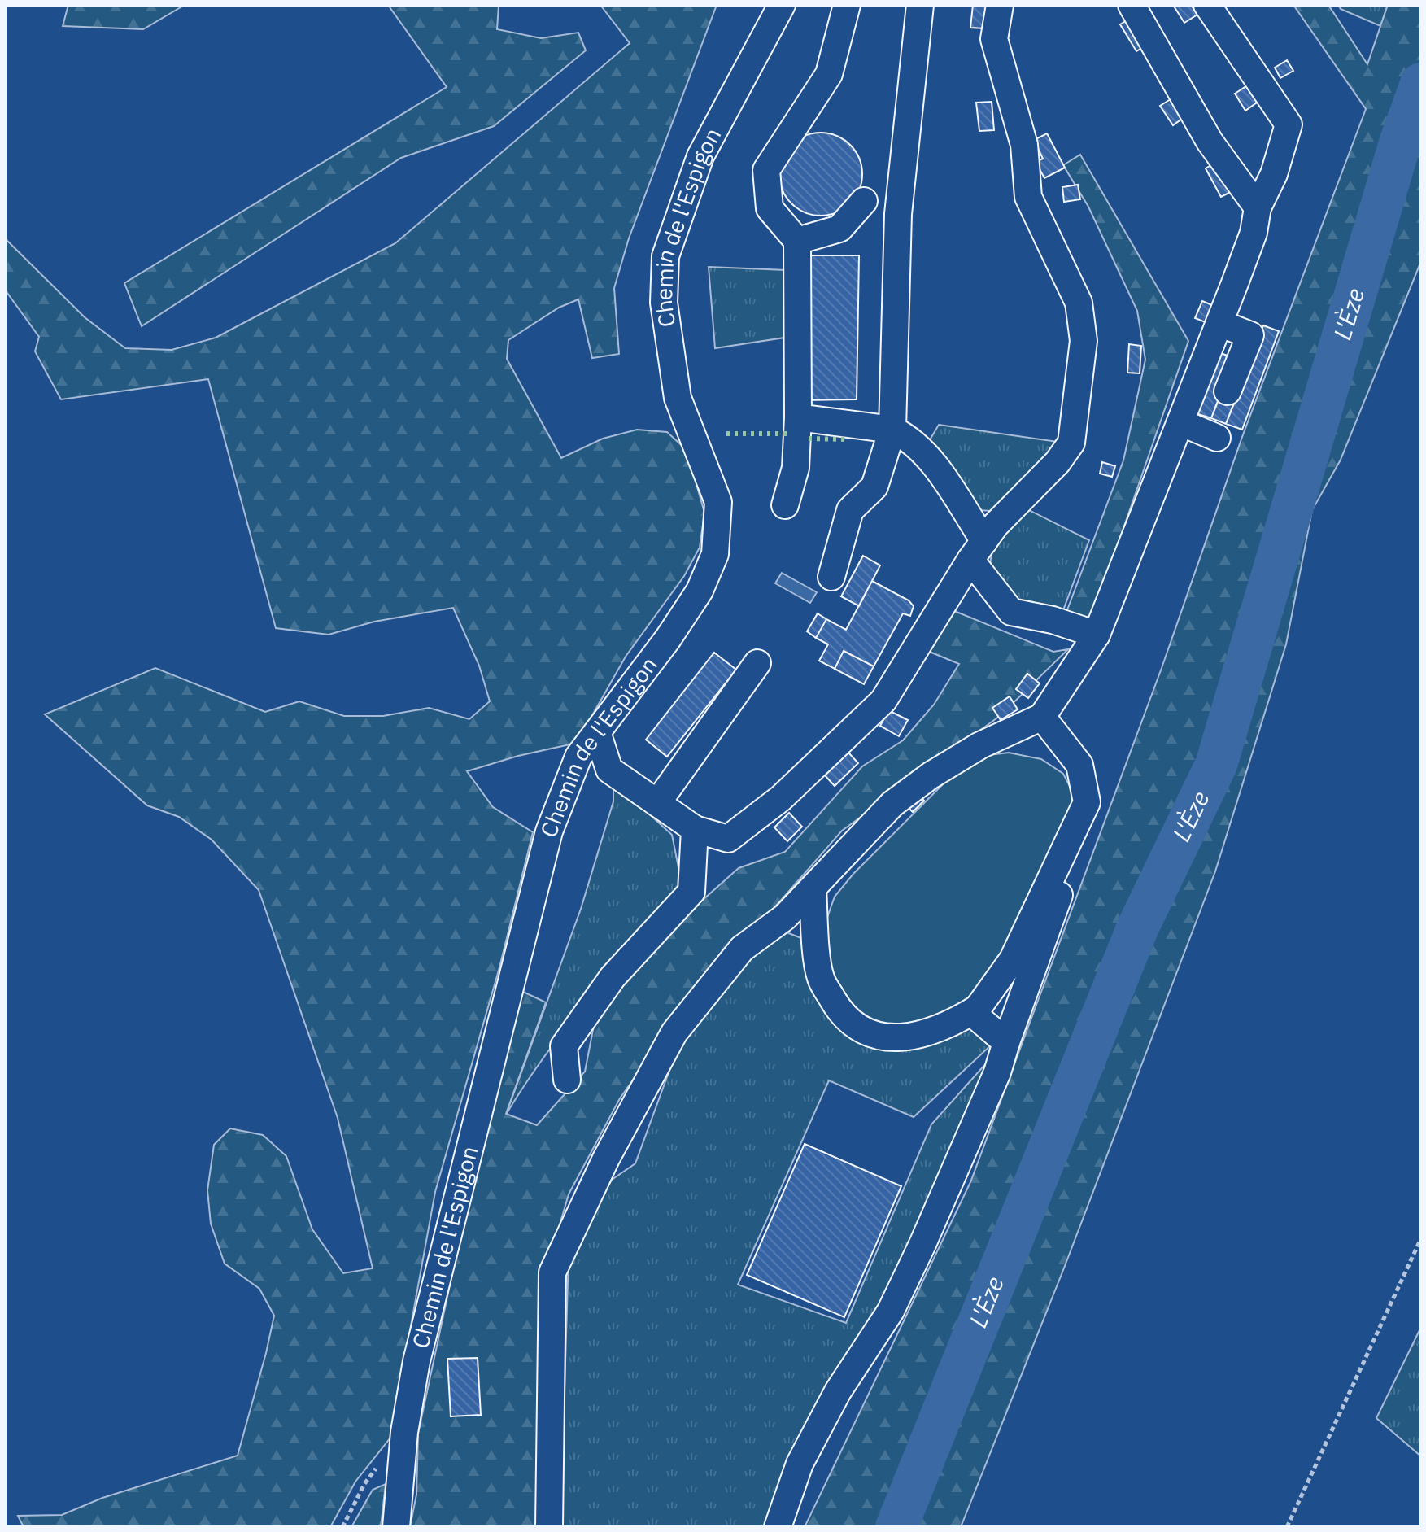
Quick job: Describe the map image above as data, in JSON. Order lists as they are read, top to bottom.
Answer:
{
  "streets": {
    "street": ["Chemin de l'Espigon"]
  },
  "water": ["L'Èze"]
}
